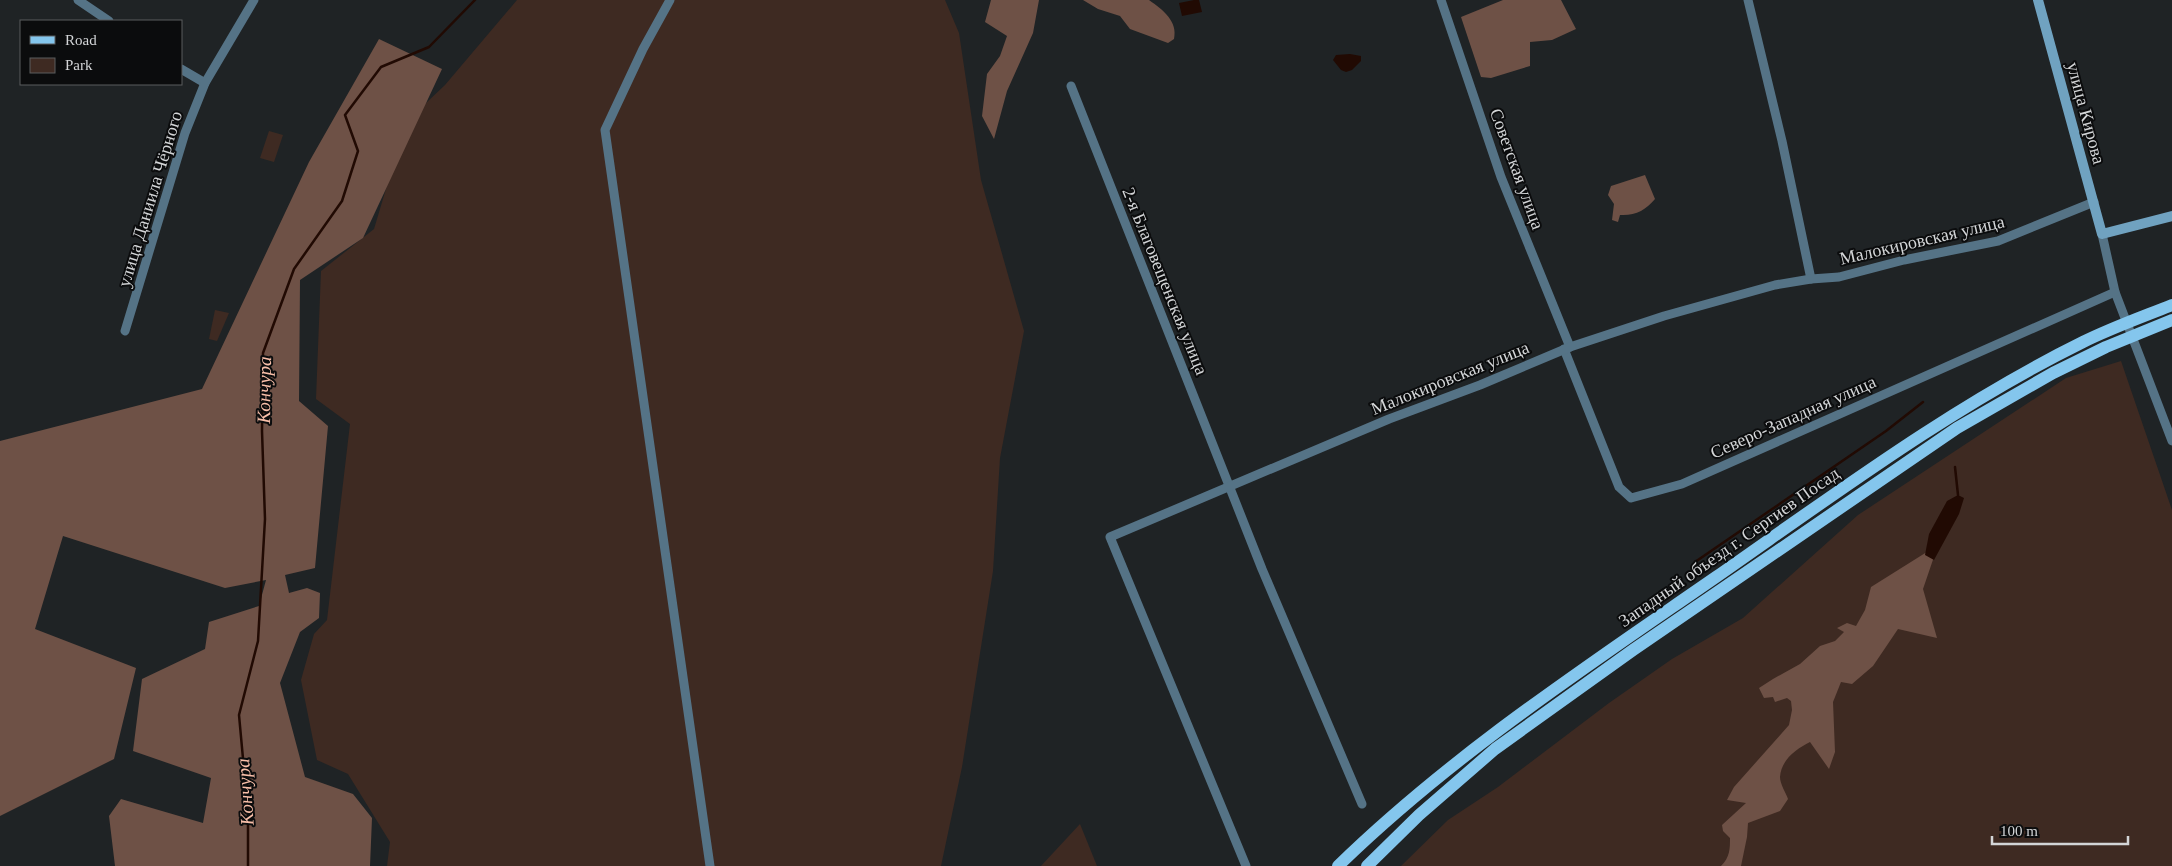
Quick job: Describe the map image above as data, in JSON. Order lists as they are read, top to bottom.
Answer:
{
  "streets": {
    "main road": ["Западный объезд г. Сергиев Посад"],
    "street": [
      "улица Кирова",
      "Советская улица",
      "улица Даниила Чёрного",
      "Малокировская улица",
      "2-я Благовещенская улица",
      "Северо-Западная улица"
    ]
  },
  "crossings": [
    ["улица Кирова", "Малокировская улица"],
    ["Советская улица", "Малокировская улица"],
    ["Советская улица", "Северо-Западная улица"],
    ["Малокировская улица", "2-я Благовещенская улица"],
    ["Малокировская улица", "Северо-Западная улица"]
  ],
  "water": ["Кончура"],
  "legend": ["Road", "Park"],
  "scale_bar": "100 m"
}
